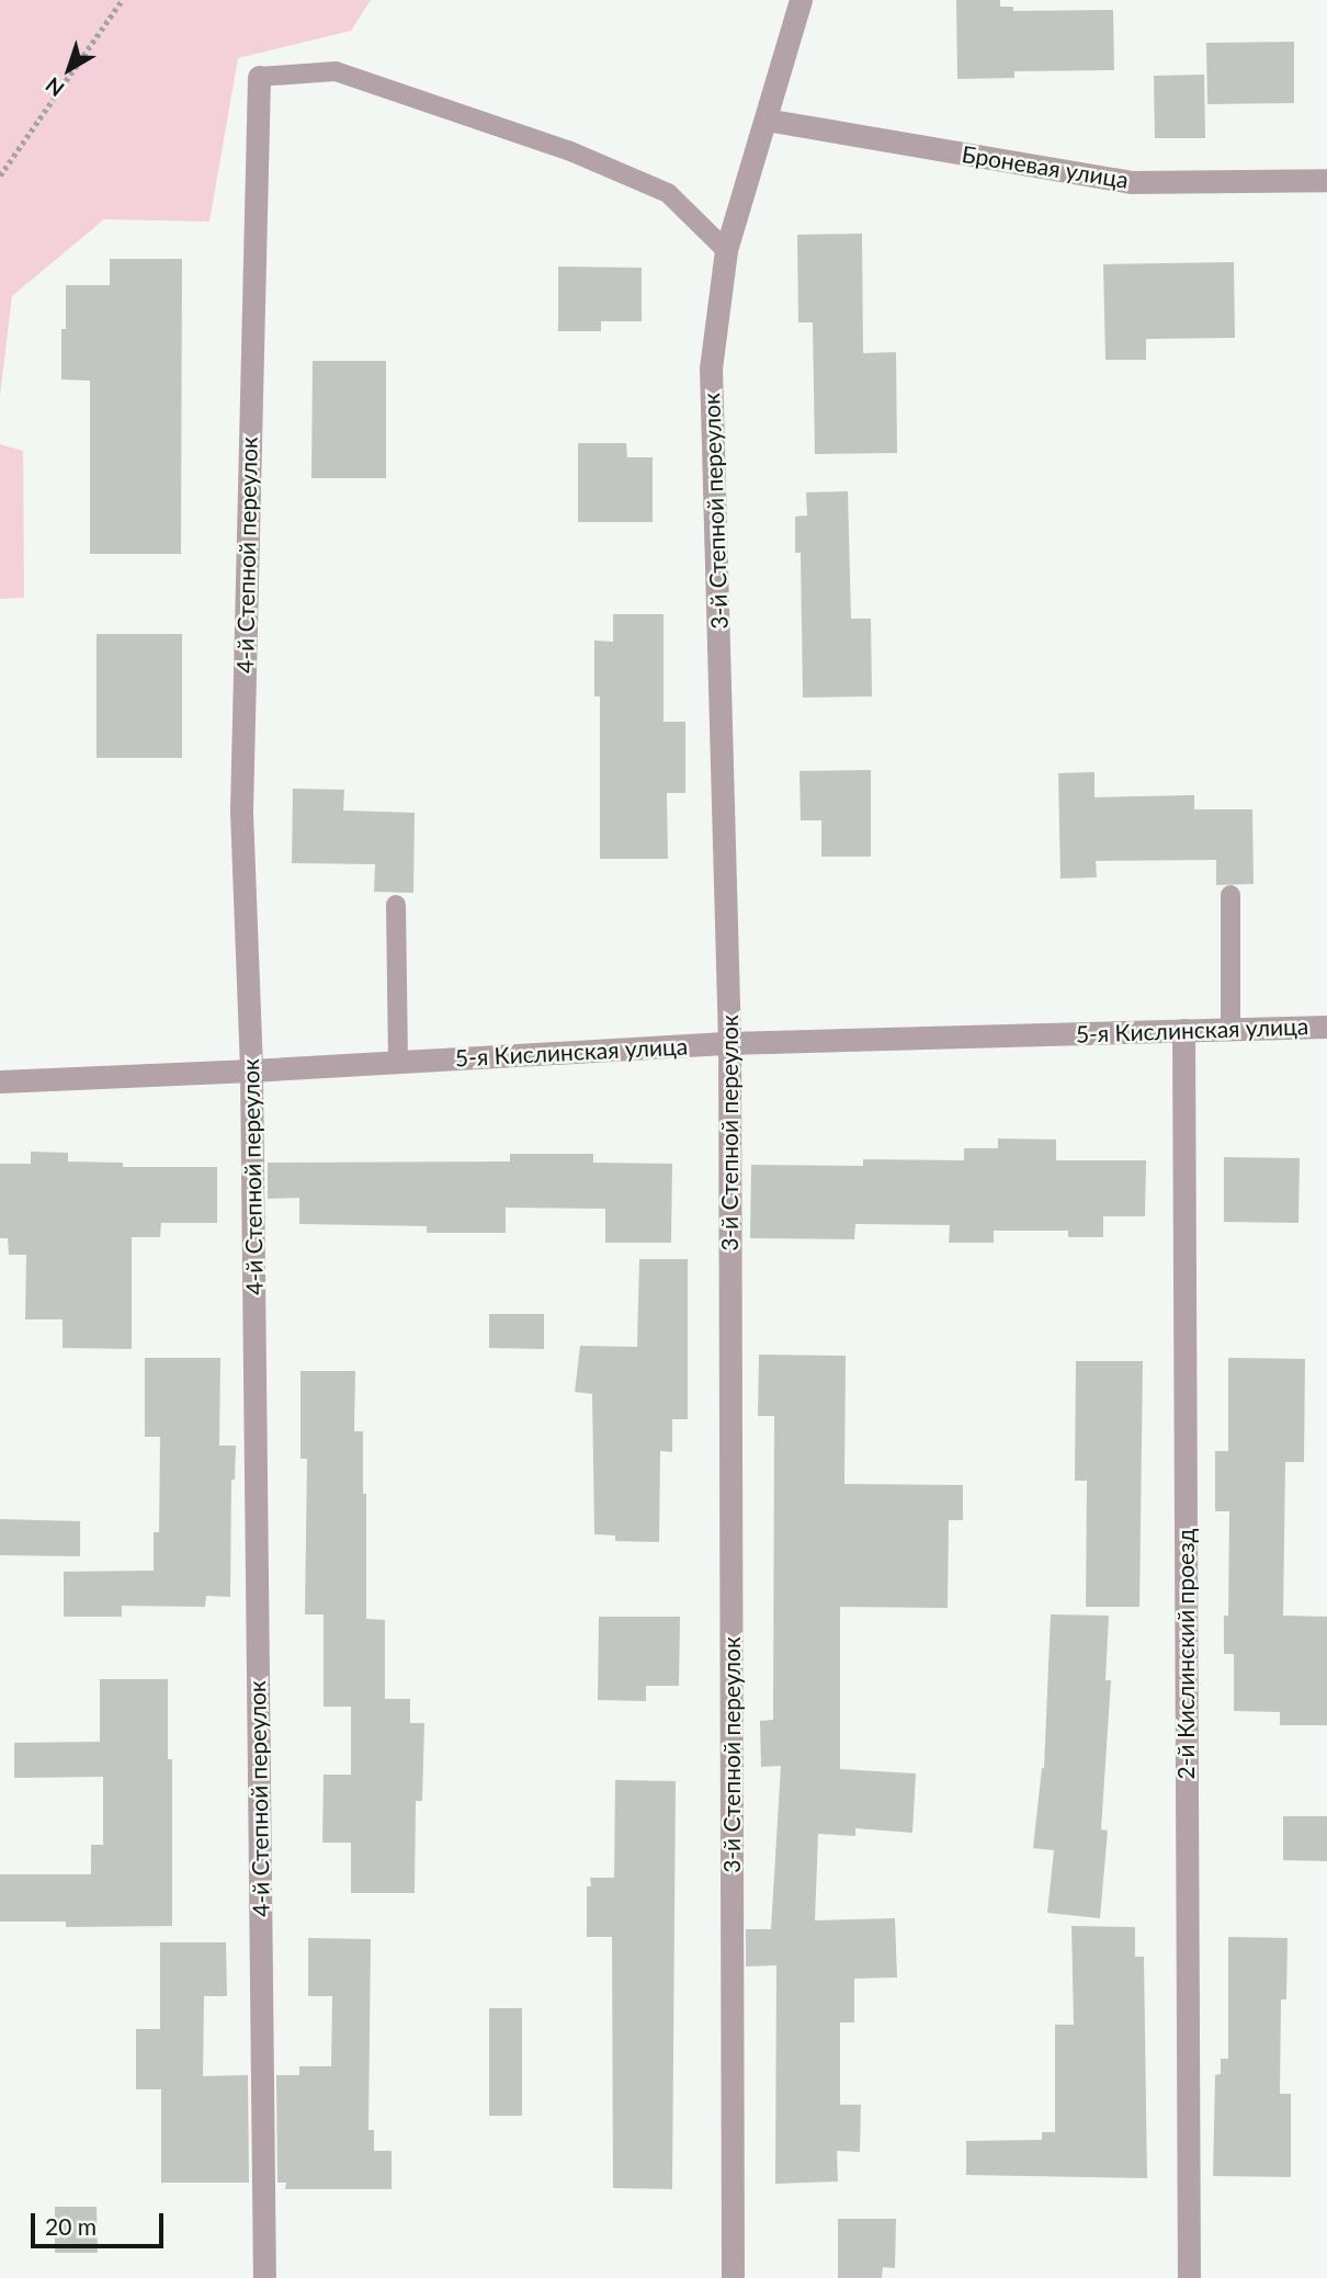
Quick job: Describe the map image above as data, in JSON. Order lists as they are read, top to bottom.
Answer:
{
  "streets": {
    "street": [
      "Броневая улица",
      "3-й Степной переулок",
      "4-й Степной переулок",
      "5-я Кислинская улица",
      "2-й Кислинский проезд"
    ]
  },
  "crossings": [
    ["Броневая улица", "3-й Степной переулок"],
    ["3-й Степной переулок", "5-я Кислинская улица"],
    ["4-й Степной переулок", "5-я Кислинская улица"],
    ["5-я Кислинская улица", "2-й Кислинский проезд"]
  ],
  "scale_bar": "20 m",
  "north": "bottom left"
}
